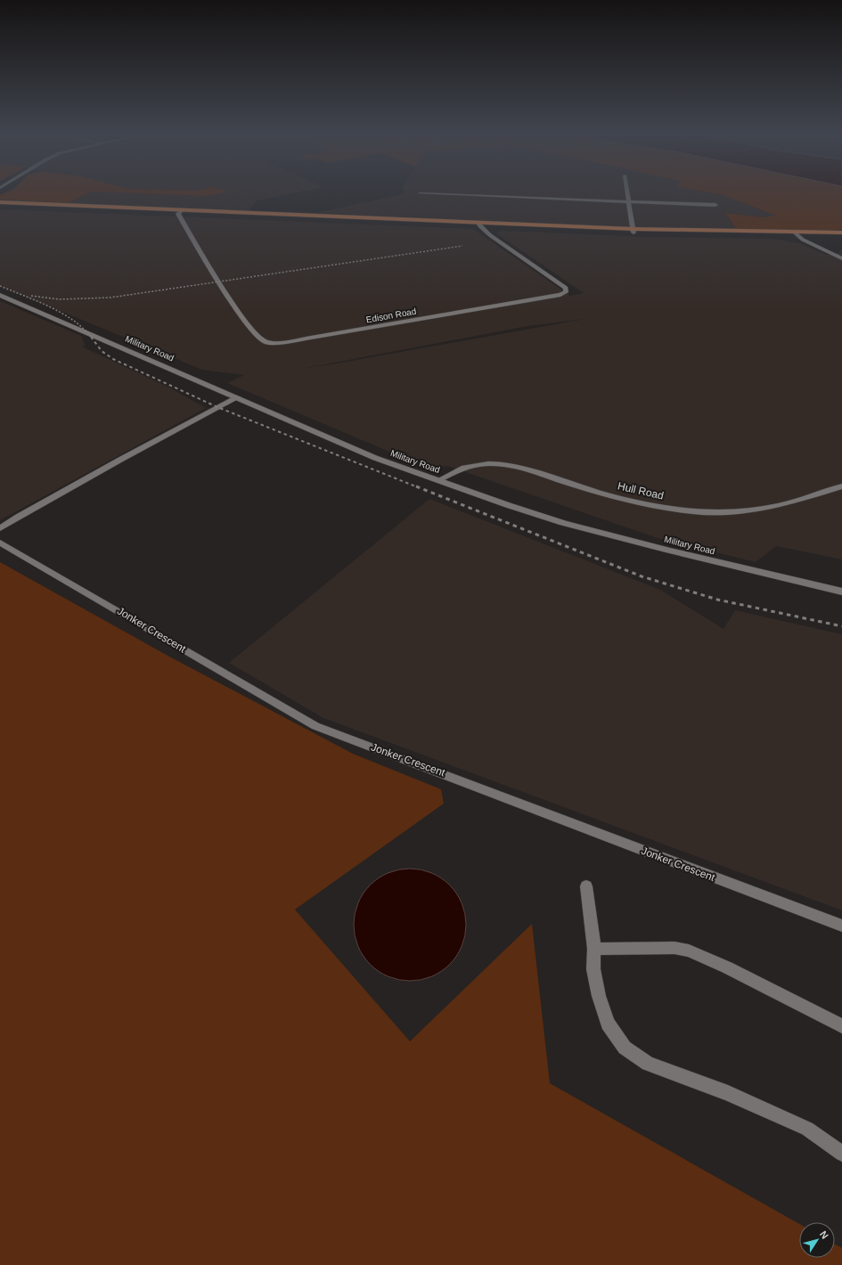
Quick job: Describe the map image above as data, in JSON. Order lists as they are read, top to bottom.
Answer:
{
  "streets": {
    "street": [
      "Edison Road",
      "Military Road",
      "Hull Road",
      "Jonker Crescent"
    ]
  },
  "crossings": [
    ["Military Road", "Hull Road"]
  ],
  "north": "top right"
}
